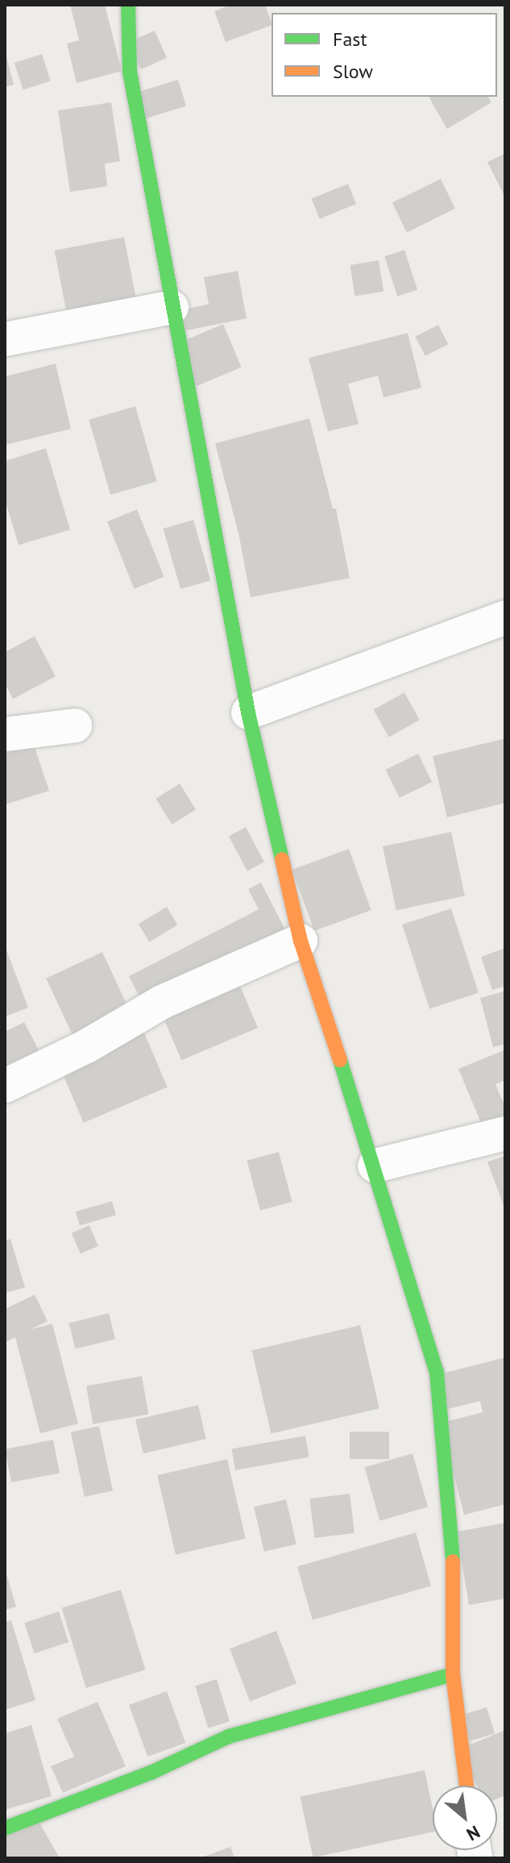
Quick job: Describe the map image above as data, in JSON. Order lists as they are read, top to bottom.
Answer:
{
  "legend": ["Fast", "Slow"],
  "north": "bottom right"
}
